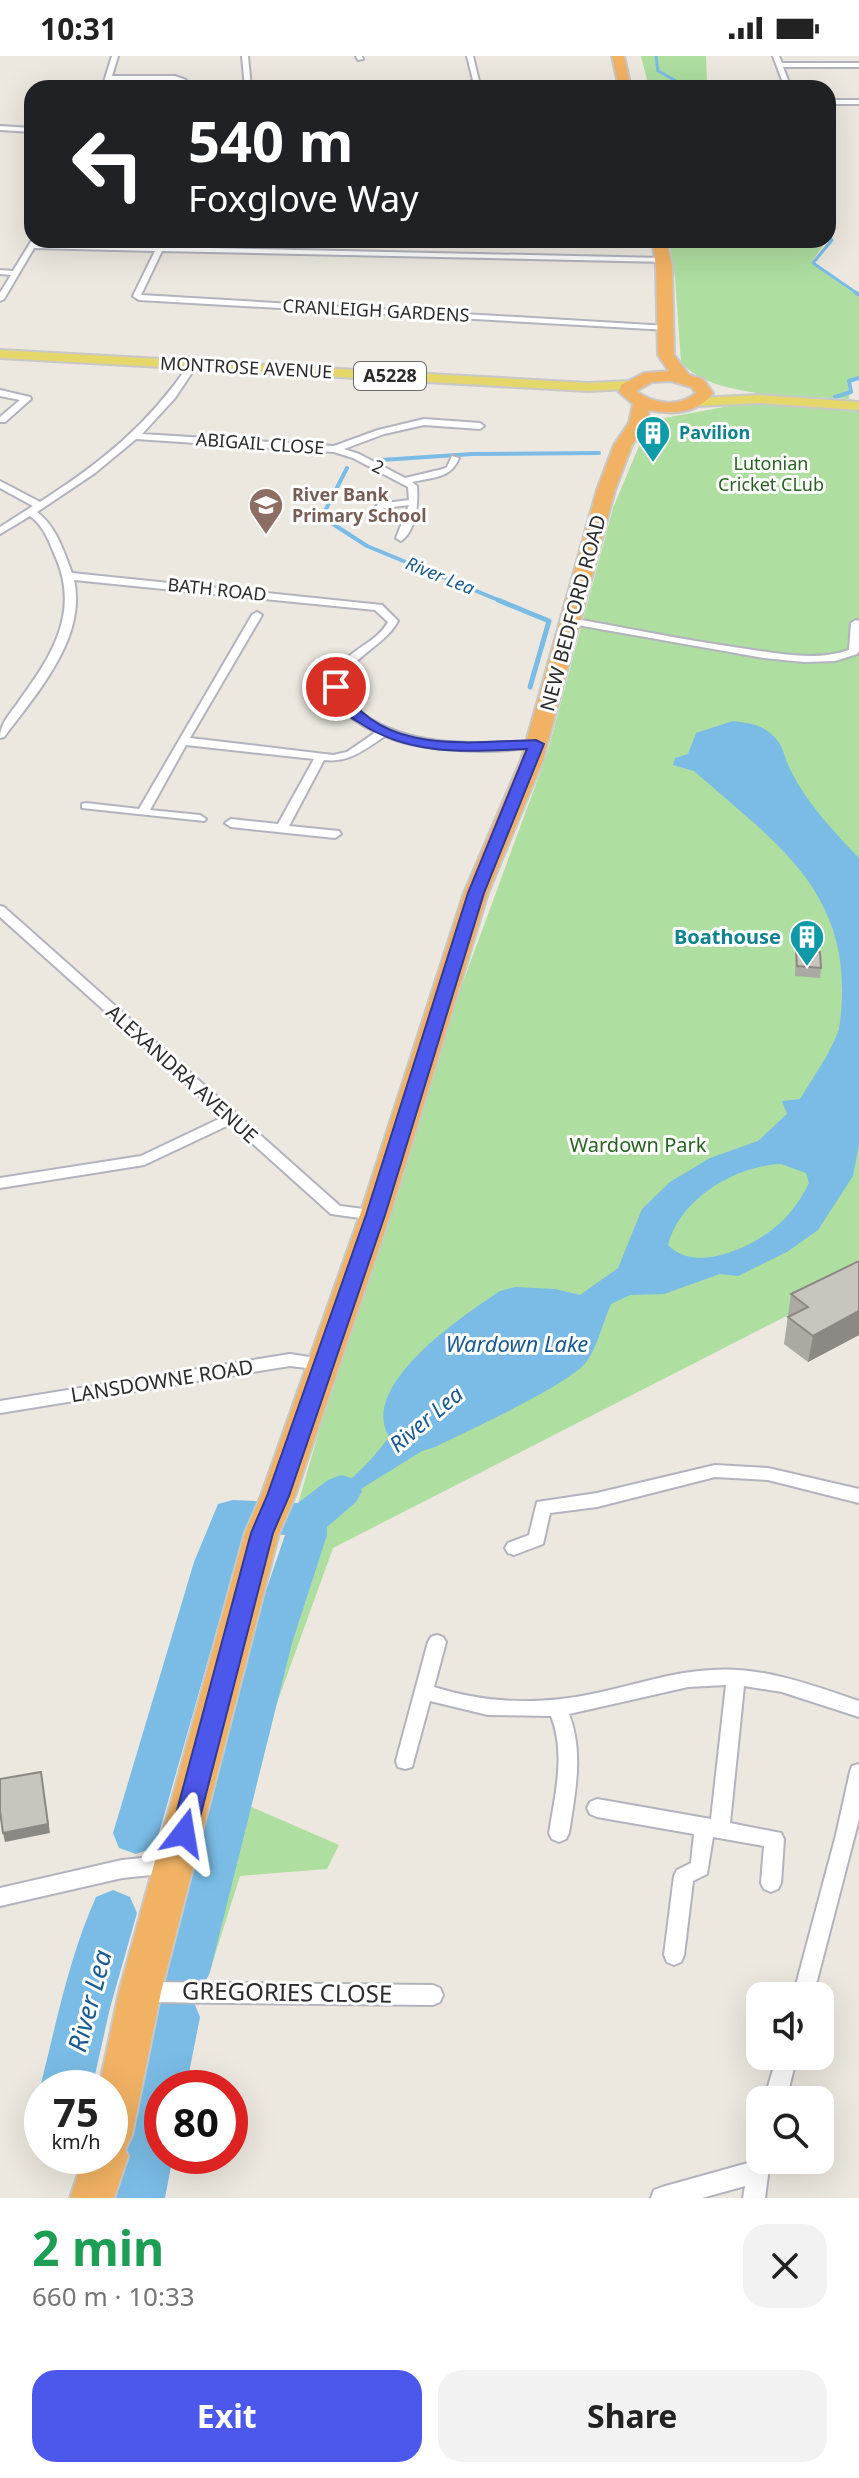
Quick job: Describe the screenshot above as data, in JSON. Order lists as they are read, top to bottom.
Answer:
{
  "streets": {
    "highway": ["NEW BEDFORD ROAD"],
    "main road": ["MONTROSE AVENUE", "A5228"],
    "street": [
      "CRANLEIGH GARDENS",
      "ABIGAIL CLOSE",
      "2",
      "BATH ROAD",
      "ALEXANDRA AVENUE",
      "LANSDOWNE ROAD",
      "GREGORIES CLOSE"
    ]
  },
  "crossings": [
    ["MONTROSE AVENUE", "NEW BEDFORD ROAD"],
    ["ABIGAIL CLOSE", "2"],
    ["NEW BEDFORD ROAD", "ALEXANDRA AVENUE"],
    ["NEW BEDFORD ROAD", "LANSDOWNE ROAD"],
    ["NEW BEDFORD ROAD", "GREGORIES CLOSE"]
  ],
  "water": ["River Lea", "Wardown Lake"],
  "parks": ["Lutonian Cricket CLub", "Wardown Park"],
  "places": {
    "building": ["Pavilion", "Boathouse"],
    "school or university": ["River Bank Primary School"]
  },
  "page": {
    "status": "10:31",
    "turn": ["540 m", "Foxglove Way"],
    "speed": "75 km/h",
    "limit": "80",
    "heading": ["2 min", "660 m · 10:33"],
    "buttons": ["Exit", "Share"]
  }
}
